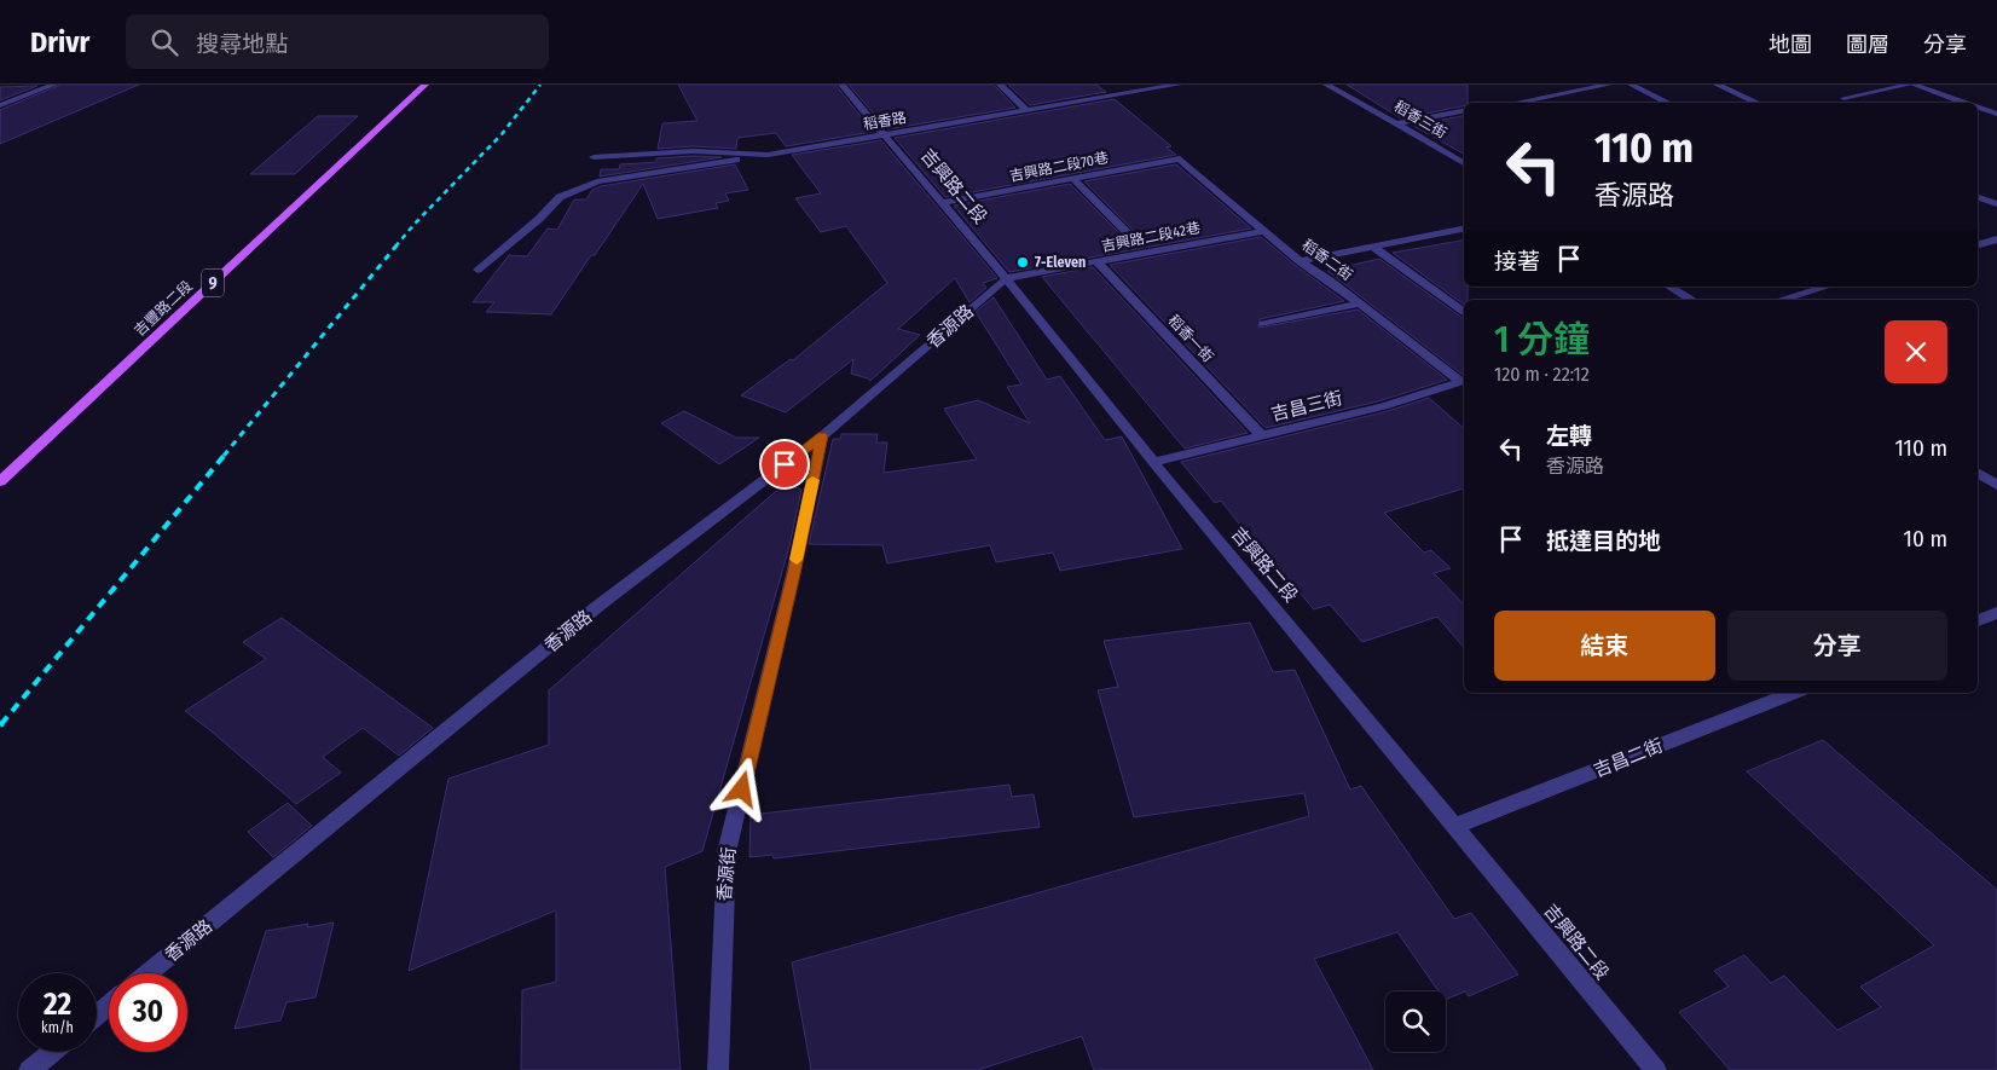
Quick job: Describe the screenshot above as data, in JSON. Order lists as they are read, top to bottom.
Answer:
{
  "streets": {
    "main road": ["9", "吉豐路二段"],
    "street": [
      "稻香三街",
      "稻香路",
      "吉興路二段70巷",
      "吉興路二段",
      "吉興路二段42巷",
      "稻香二街",
      "香源路",
      "稻香一街",
      "吉昌三街",
      "吉昌二街",
      "香源街"
    ]
  },
  "crossings": [
    ["稻香路", "吉興路二段"],
    ["吉興路二段70巷", "吉興路二段"],
    ["吉興路二段70巷", "稻香二街"],
    ["吉興路二段", "吉興路二段42巷"],
    ["吉興路二段", "香源路"],
    ["吉興路二段", "吉昌三街"],
    ["吉興路二段", "吉昌二街"],
    ["吉興路二段42巷", "稻香二街"],
    ["吉興路二段42巷", "香源路"],
    ["吉興路二段42巷", "稻香一街"],
    ["稻香二街", "吉昌三街"],
    ["香源路", "香源街"],
    ["稻香一街", "吉昌三街"]
  ],
  "places": ["7-Eleven"],
  "page": {
    "header": "Drivr",
    "search": "搜尋地點",
    "nav": ["地圖", "圖層", "分享"],
    "turn": ["110 m", "香源路"],
    "then": "接著",
    "heading": ["1 分鐘", "120 m · 22:12"],
    "list": [
      {
        "name": "左轉",
        "note": "香源路",
        "value": "110 m"
      },
      {
        "name": "抵達目的地",
        "value": "10 m"
      }
    ],
    "buttons": ["結束", "分享"],
    "speed": "22 km/h",
    "limit": "30"
  }
}
